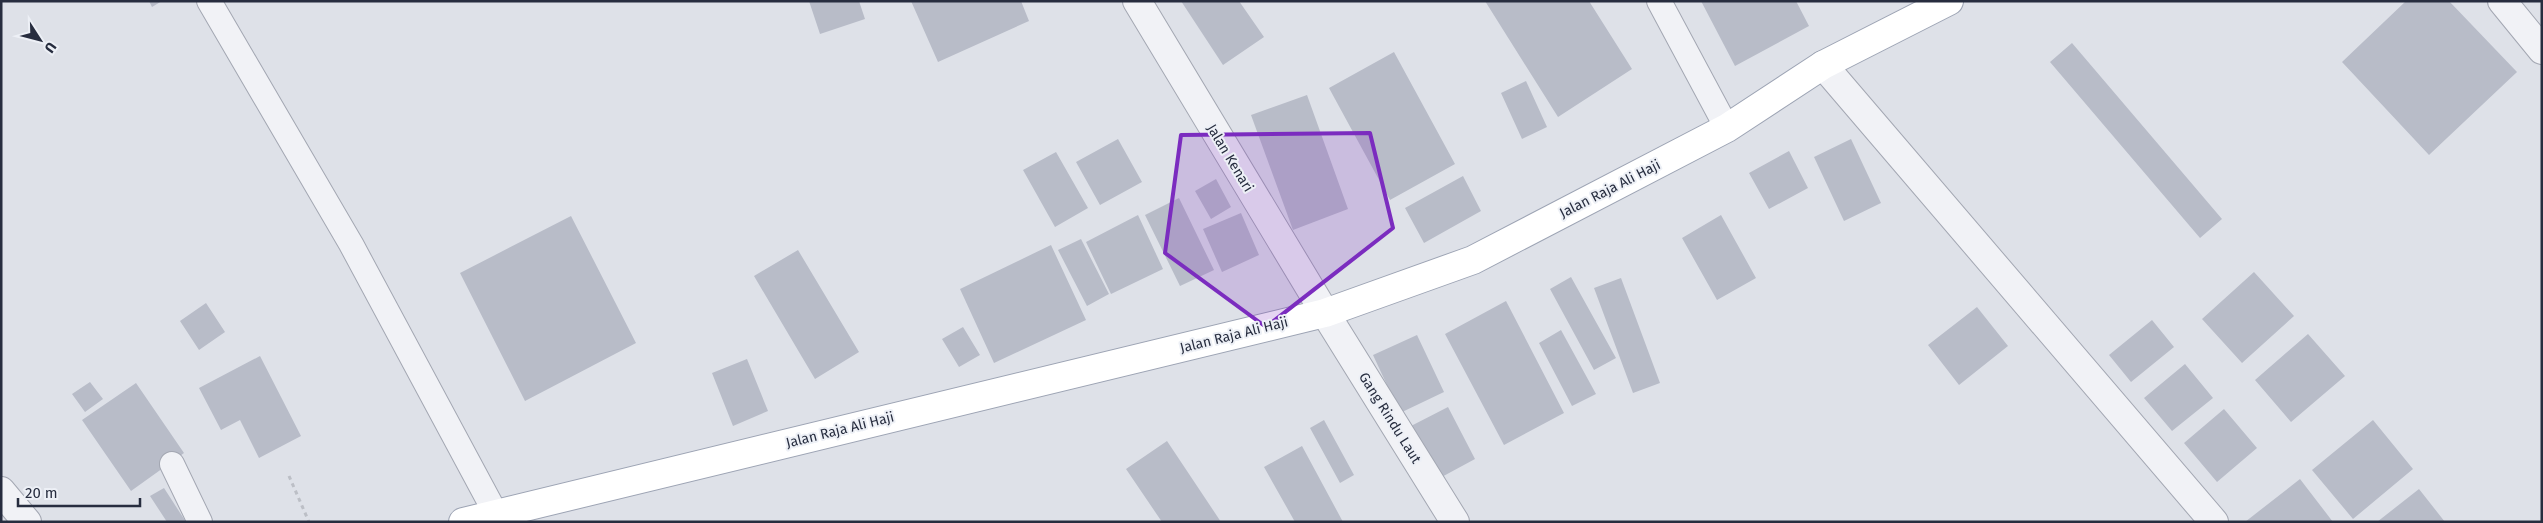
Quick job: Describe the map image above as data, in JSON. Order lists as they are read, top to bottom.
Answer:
{
  "streets": {
    "main road": ["Jalan Raja Ali Haji"],
    "street": ["Jalan Kenari", "Gang Rindu Laut"]
  },
  "crossings": [
    ["Jalan Kenari", "Jalan Raja Ali Haji"],
    ["Jalan Kenari", "Gang Rindu Laut"],
    ["Jalan Raja Ali Haji", "Gang Rindu Laut"]
  ],
  "scale_bar": "20 m",
  "north": "bottom right"
}
